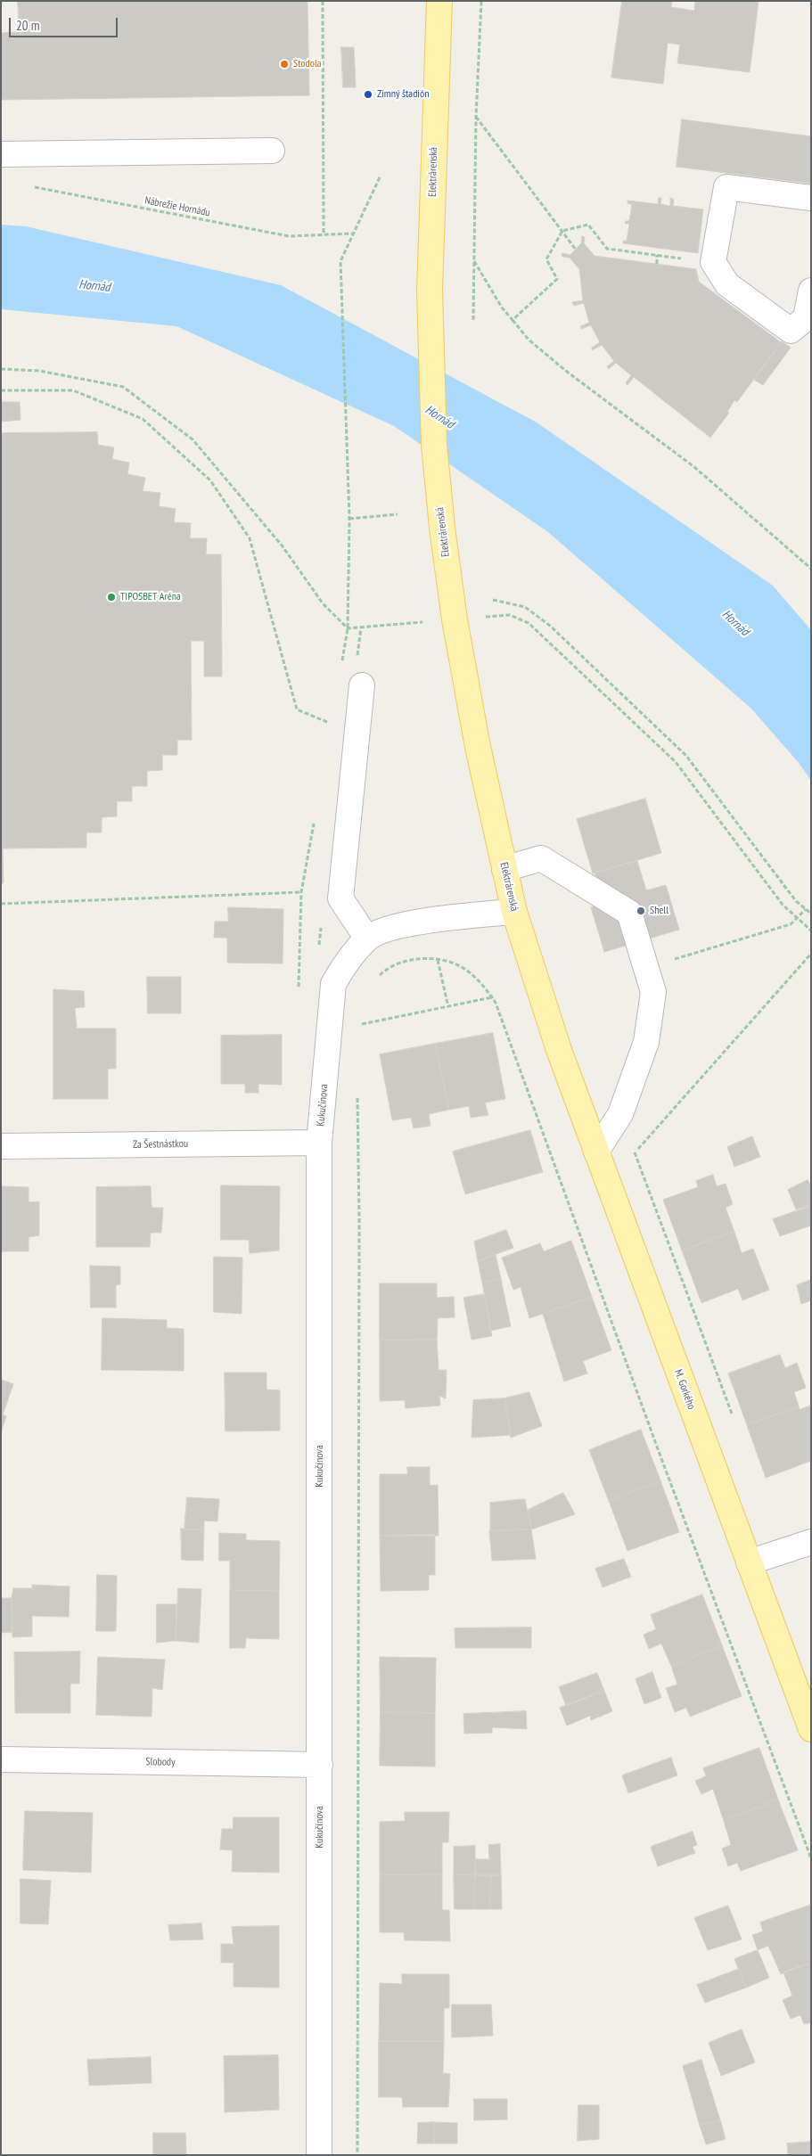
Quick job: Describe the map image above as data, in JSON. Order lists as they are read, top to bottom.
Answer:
{
  "streets": {
    "main road": ["Elektrárenská", "M. Gorkého"],
    "street": ["Kukučínova", "Za Šestnástkou", "Slobody"],
    "path": ["Nábrežie Hornádu"]
  },
  "crossings": [
    ["Elektrárenská", "Kukučínova"],
    ["Elektrárenská", "M. Gorkého"],
    ["Kukučínova", "Za Šestnástkou"],
    ["Kukučínova", "Slobody"]
  ],
  "water": ["Hornád"],
  "places": [
    "Stodola",
    "Zimný štadión",
    "TIPOSBET Aréna",
    "Shell"
  ],
  "scale_bar": "20 m"
}
